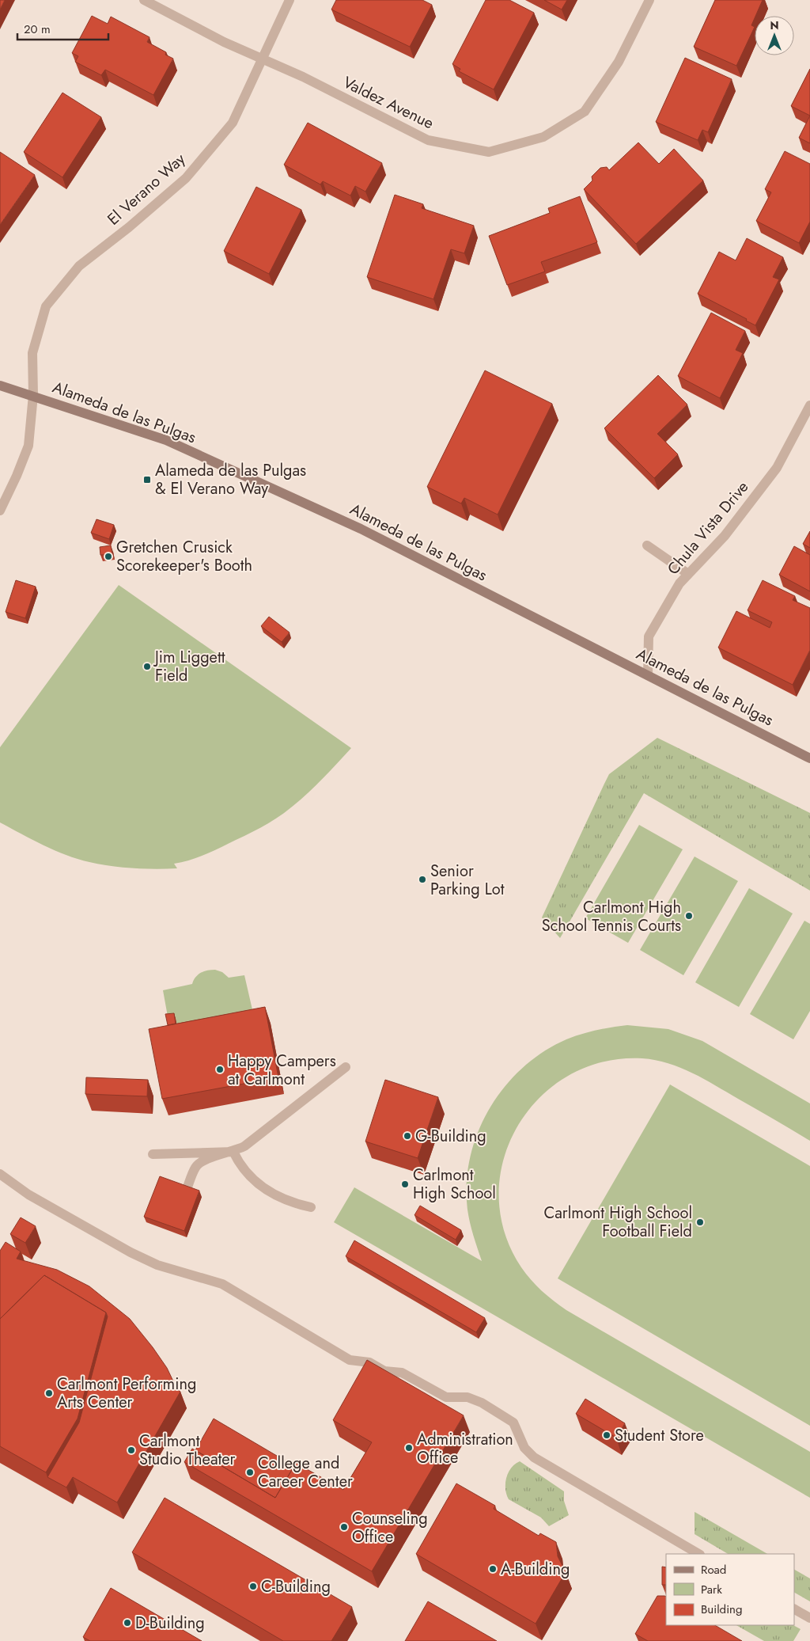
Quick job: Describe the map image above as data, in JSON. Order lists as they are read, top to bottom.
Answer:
{
  "streets": {
    "main road": ["Alameda de las Pulgas"],
    "street": ["Valdez Avenue", "El Verano Way", "Chula Vista Drive"]
  },
  "crossings": [
    ["Valdez Avenue", "El Verano Way"],
    ["El Verano Way", "Alameda de las Pulgas"],
    ["Alameda de las Pulgas", "Chula Vista Drive"]
  ],
  "places": {
    "transit": ["Alameda de las Pulgas & El Verano Way"],
    "other": [
      "Gretchen Crusick Scorekeeper's Booth",
      "Jim Liggett Field",
      "Senior Parking Lot",
      "Carlmont High School Tennis Courts",
      "Happy Campers at Carlmont",
      "G-Building",
      "Carlmont High School",
      "Carlmont High School Football Field",
      "Carlmont Performing Arts Center",
      "Student Store",
      "Administration Office",
      "Carlmont Studio Theater",
      "College and Career Center",
      "Counseling Office",
      "A-Building",
      "C-Building",
      "D-Building"
    ]
  },
  "legend": ["Road", "Park", "Building"],
  "scale_bar": "20 m",
  "north": "top"
}
